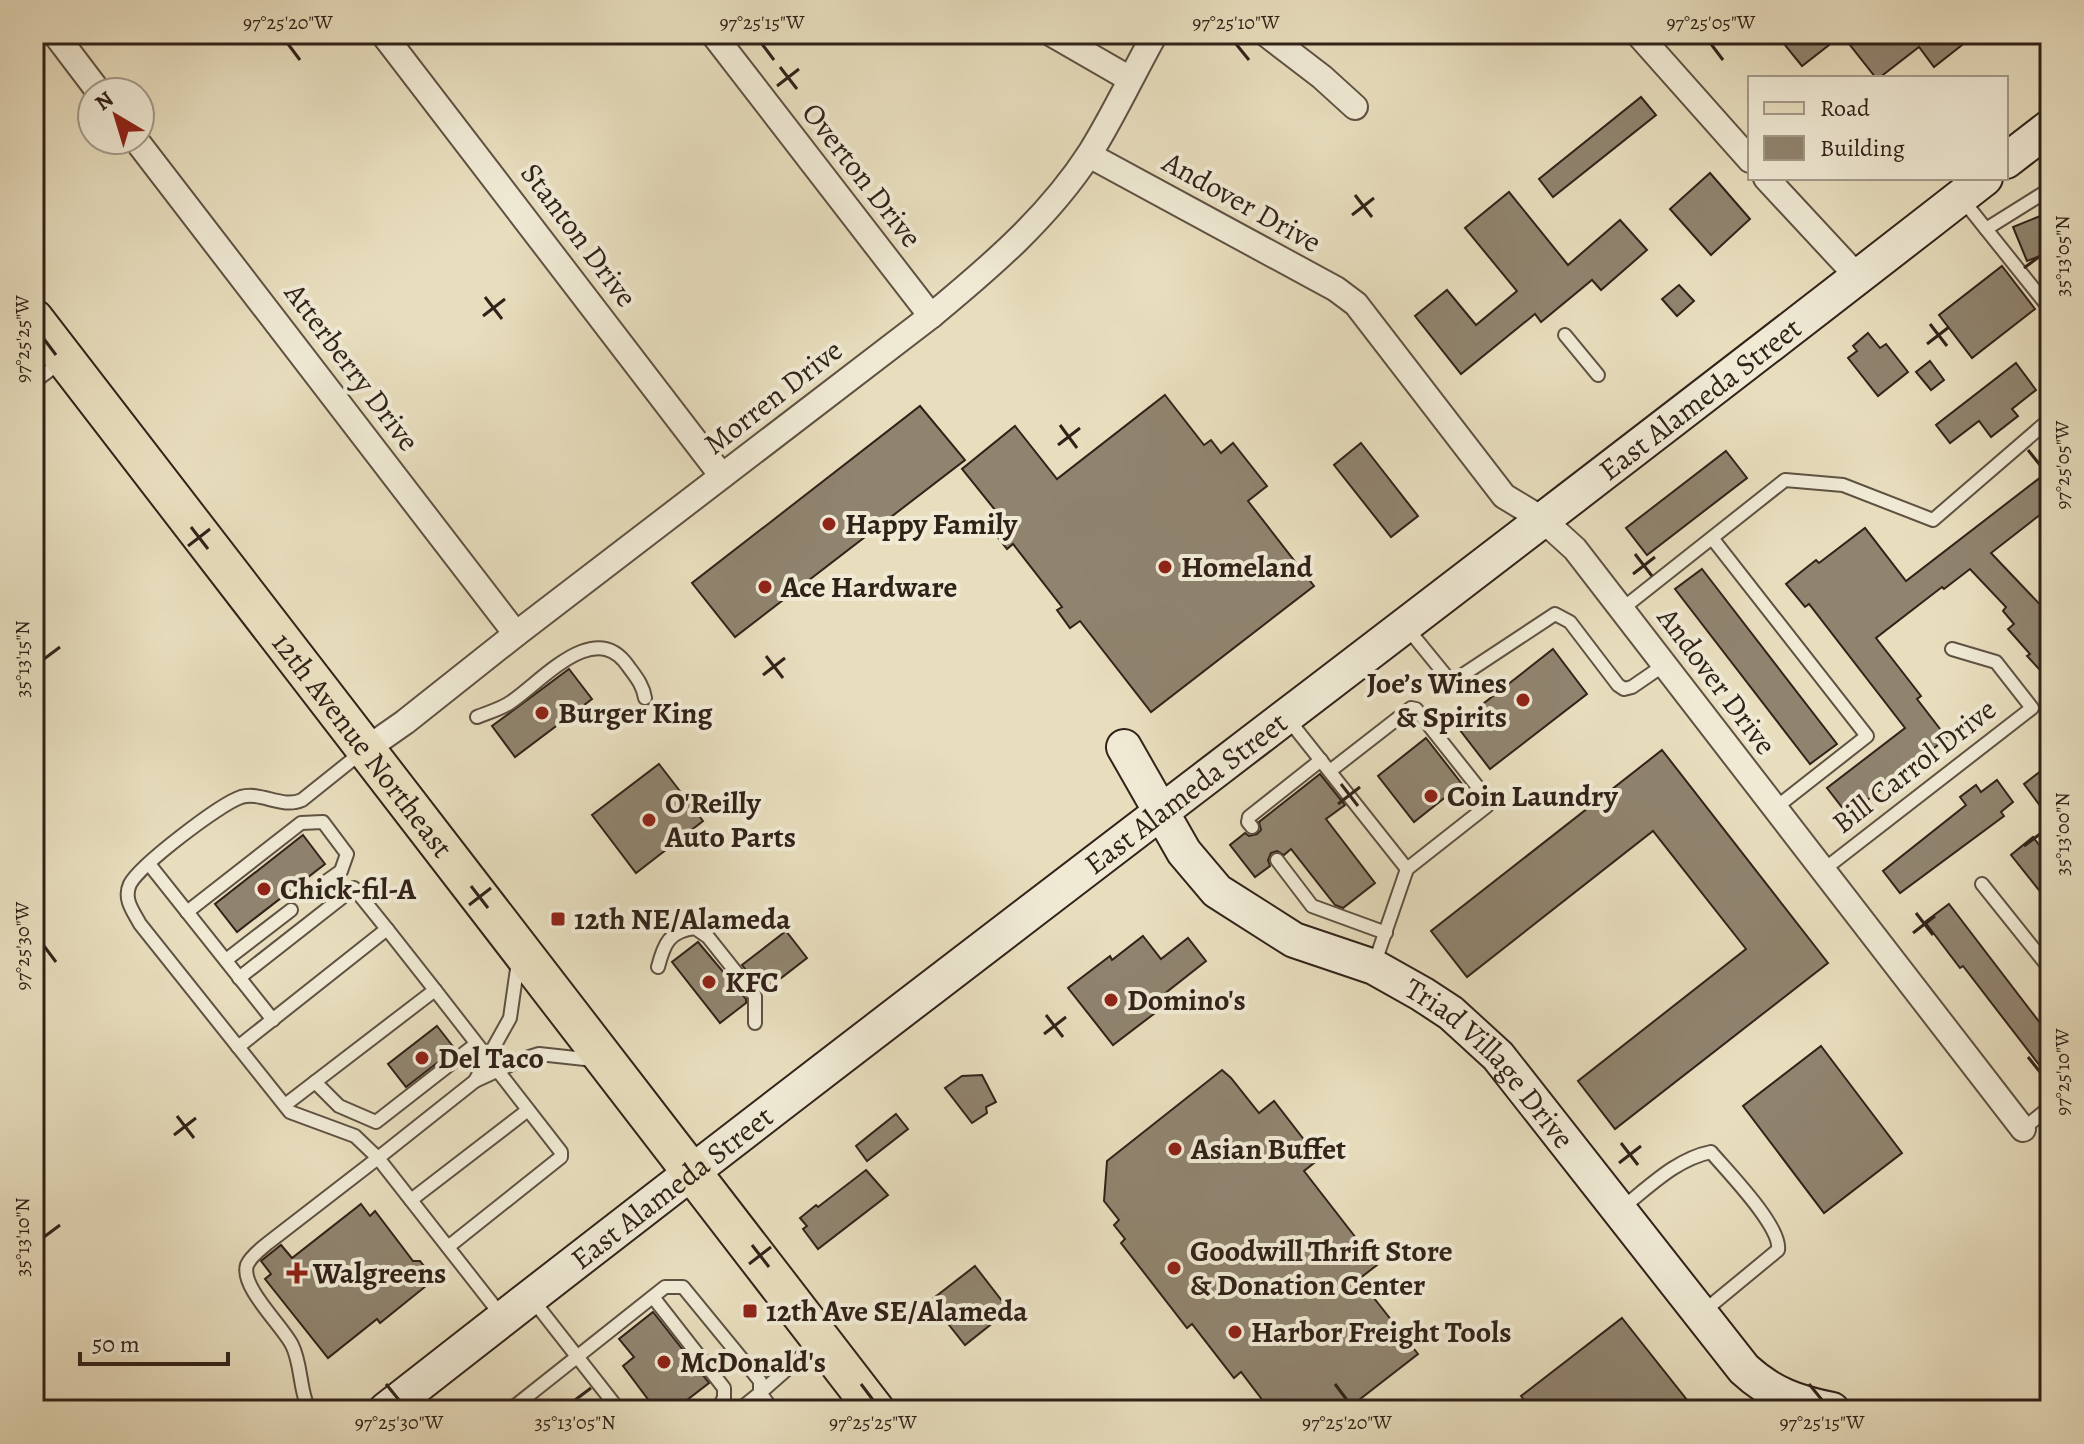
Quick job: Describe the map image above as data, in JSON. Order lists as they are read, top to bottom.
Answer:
{
  "streets": {
    "main road": ["12th Avenue Northeast"],
    "street": [
      "Overton Drive",
      "Andover Drive",
      "Stanton Drive",
      "Atterberry Drive",
      "Morren Drive",
      "East Alameda Street",
      "Triad Village Drive"
    ],
    "lane": ["Bill Carrol Drive"]
  },
  "crossings": [
    ["Overton Drive", "Morren Drive"],
    ["Andover Drive", "Morren Drive"],
    ["Andover Drive", "East Alameda Street"],
    ["Andover Drive", "Bill Carrol Drive"],
    ["Stanton Drive", "Morren Drive"],
    ["Atterberry Drive", "Morren Drive"],
    ["Morren Drive", "12th Avenue Northeast"],
    ["East Alameda Street", "12th Avenue Northeast"],
    ["East Alameda Street", "Triad Village Drive"]
  ],
  "places": {
    "other": [
      "Happy Family",
      "Homeland",
      "Ace Hardware",
      "Joe’s Wines & Spirits",
      "Burger King",
      "Coin Laundry",
      "O'Reilly Auto Parts",
      "Chick-fil-A",
      "KFC",
      "Domino's",
      "Del Taco",
      "Asian Buffet",
      "Goodwill Thrift Store & Donation Center",
      "Harbor Freight Tools",
      "McDonald's"
    ],
    "transit": ["12th NE/Alameda", "12th Ave SE/Alameda"],
    "health": ["Walgreens"]
  },
  "legend": ["Road", "Building"],
  "scale_bar": "50 m",
  "north": "top left",
  "coordinates": [
    "97°25'20\"W",
    "97°25'15\"W",
    "97°25'10\"W",
    "97°25'05\"W",
    "35°13'05\"N",
    "97°25'25\"W",
    "35°13'15\"N",
    "35°13'00\"N",
    "97°25'30\"W",
    "35°13'10\"N"
  ]
}
